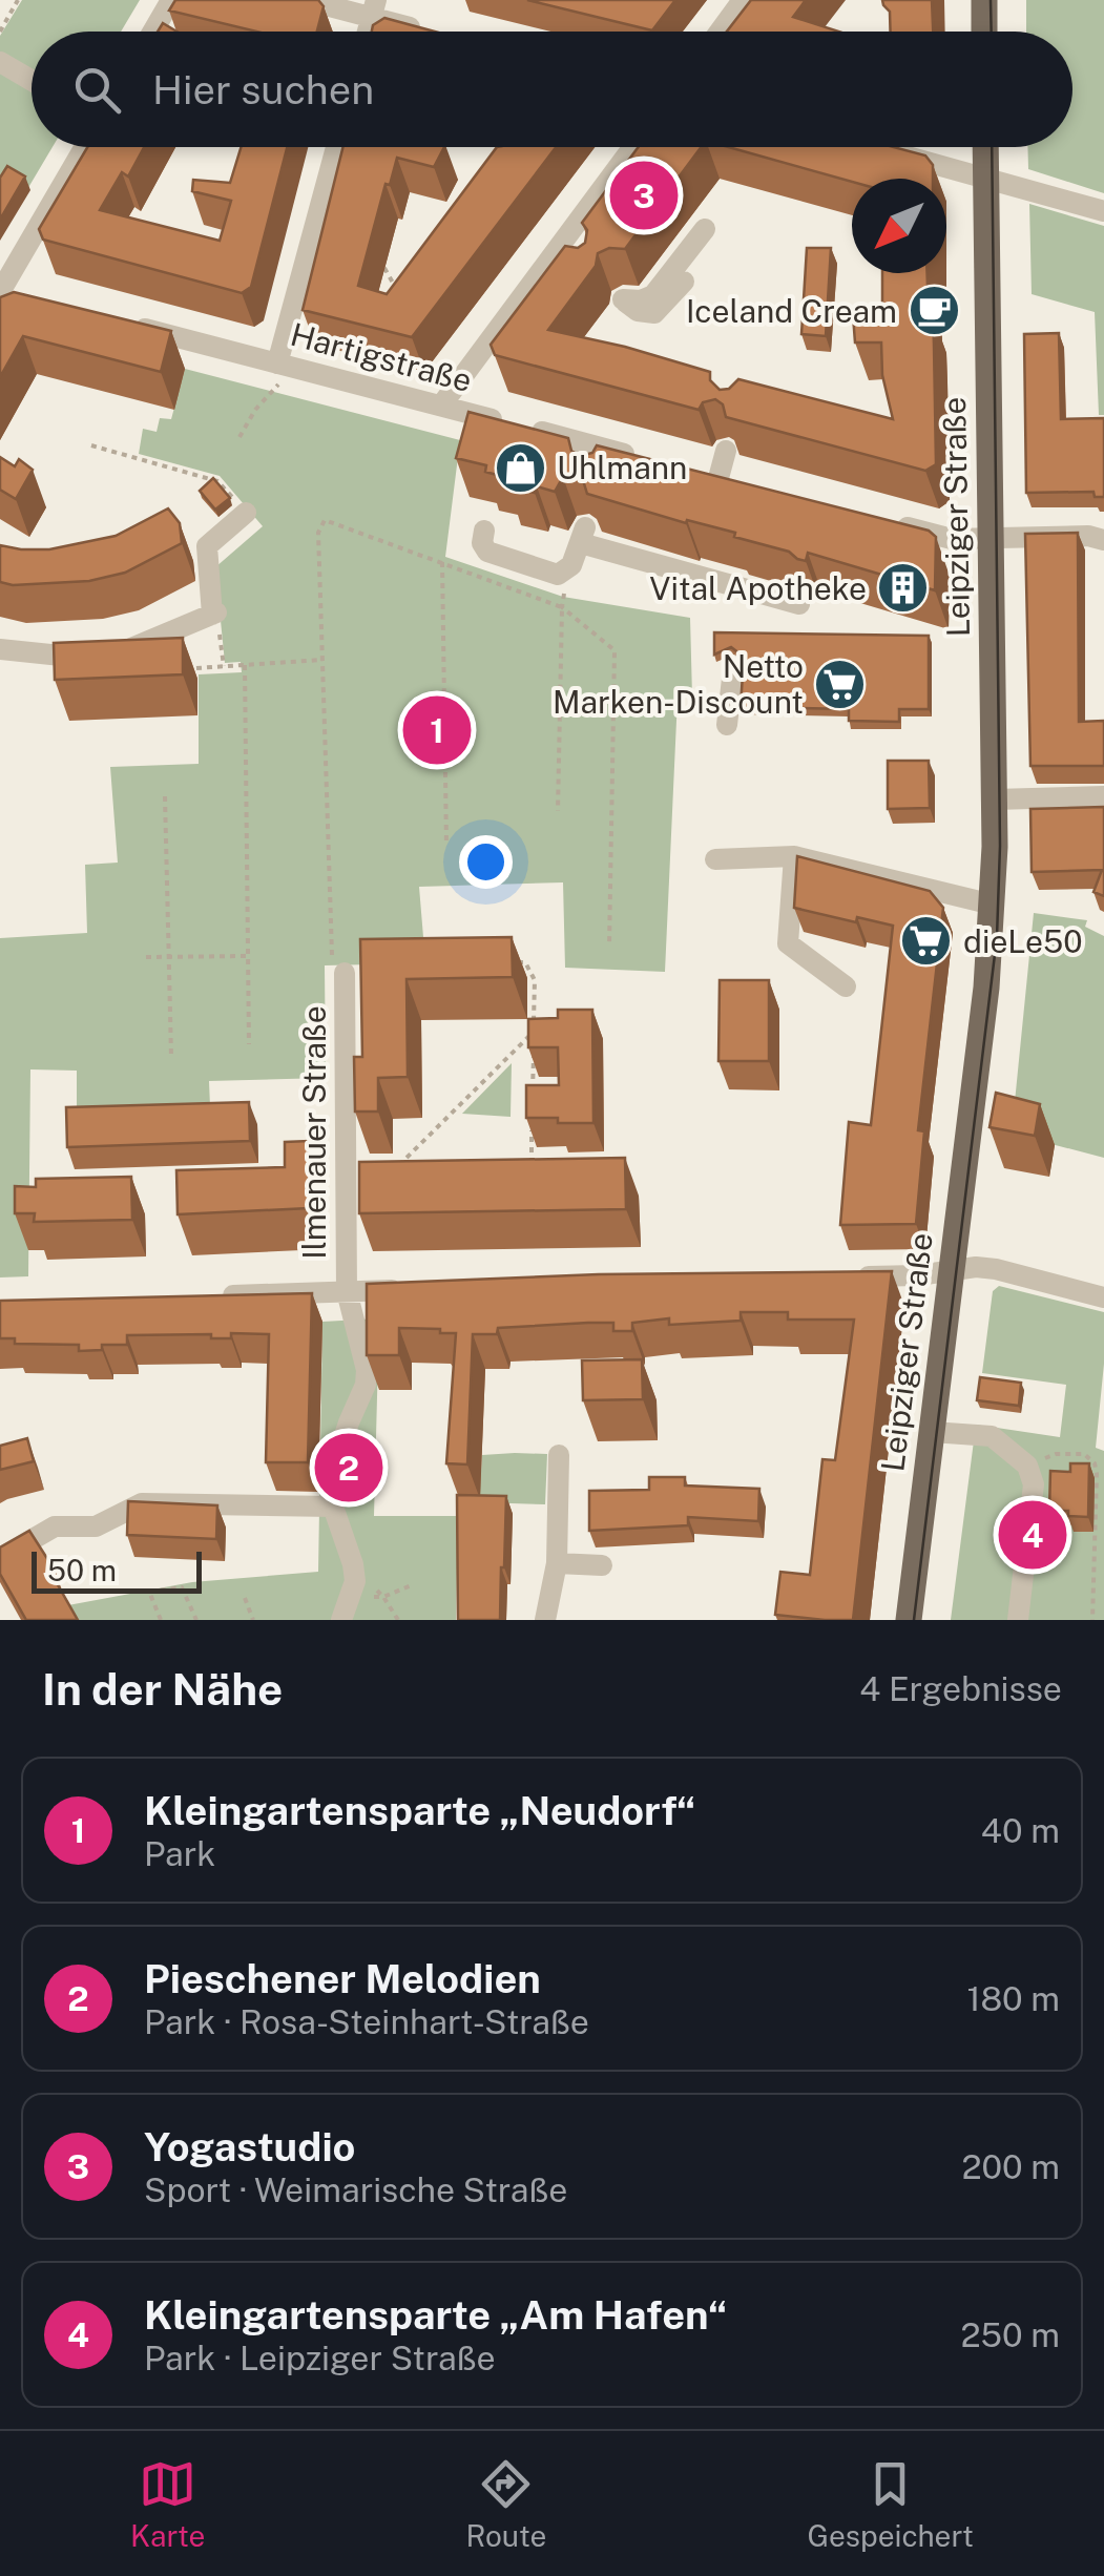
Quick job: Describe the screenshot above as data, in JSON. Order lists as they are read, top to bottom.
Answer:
{
  "streets": {
    "main road": ["Leipziger Straße"],
    "street": ["Hartigstraße", "Ilmenauer Straße"]
  },
  "places": {
    "cafe": ["Iceland Cream"],
    "shop": ["Uhlmann"],
    "building": ["Vital Apotheke"],
    "supermarket": ["Netto Marken-Discount", "dieLe50"]
  },
  "scale_bar": "50 m",
  "north": "bottom left",
  "page": {
    "search": "Hier suchen",
    "pins": [
      "3",
      "1",
      "2",
      "4"
    ],
    "scale": "50 m",
    "heading": ["In der Nähe", "4 Ergebnisse"],
    "list": [
      {
        "mark": "1",
        "name": "Kleingartensparte „Neudorf“",
        "note": "Park",
        "value": "40 m"
      },
      {
        "mark": "2",
        "name": "Pieschener Melodien",
        "note": "Park · Rosa-Steinhart-Straße",
        "value": "180 m"
      },
      {
        "mark": "3",
        "name": "Yogastudio",
        "note": "Sport · Weimarische Straße",
        "value": "200 m"
      },
      {
        "mark": "4",
        "name": "Kleingartensparte „Am Hafen“",
        "note": "Park · Leipziger Straße",
        "value": "250 m"
      }
    ],
    "nav": ["Karte", "Route", "Gespeichert"]
  }
}
